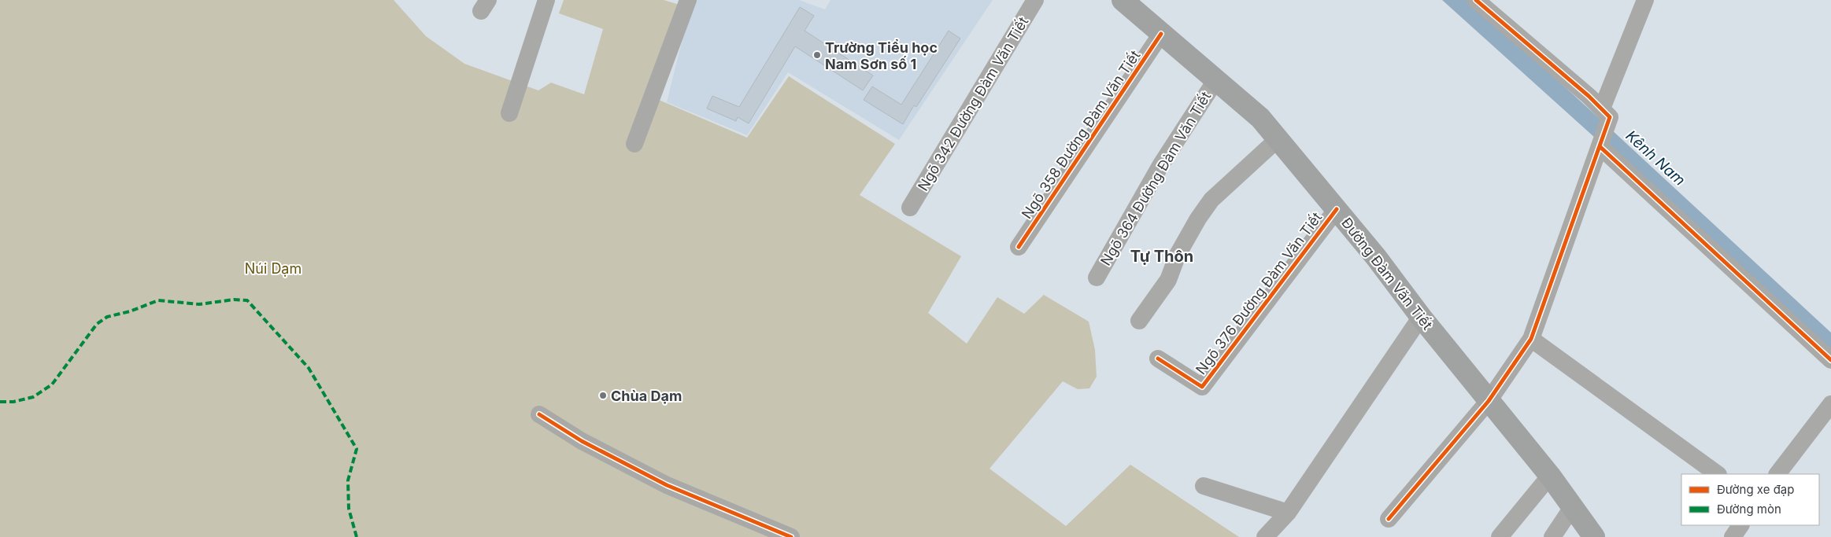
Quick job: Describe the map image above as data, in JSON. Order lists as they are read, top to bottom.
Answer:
{
  "streets": {
    "main road": ["Đường Đàm Văn Tiết"],
    "street": [
      "Ngõ 342 Đường Đàm Văn Tiết",
      "Ngõ 358 Đường Đàm Văn Tiết",
      "Ngõ 364 Đường Đàm Văn Tiết",
      "Ngõ 376 Đường Đàm Văn Tiết"
    ]
  },
  "crossings": [
    ["Ngõ 358 Đường Đàm Văn Tiết", "Đường Đàm Văn Tiết"],
    ["Ngõ 364 Đường Đàm Văn Tiết", "Đường Đàm Văn Tiết"],
    ["Đường Đàm Văn Tiết", "Ngõ 376 Đường Đàm Văn Tiết"]
  ],
  "districts": ["Tự Thôn"],
  "water": ["Kênh Nam"],
  "parks": ["Núi Dạm"],
  "places": ["Trường Tiểu học Nam Sơn số 1", "Chùa Dạm"],
  "legend": ["Đường xe đạp", "Đường mòn"]
}
